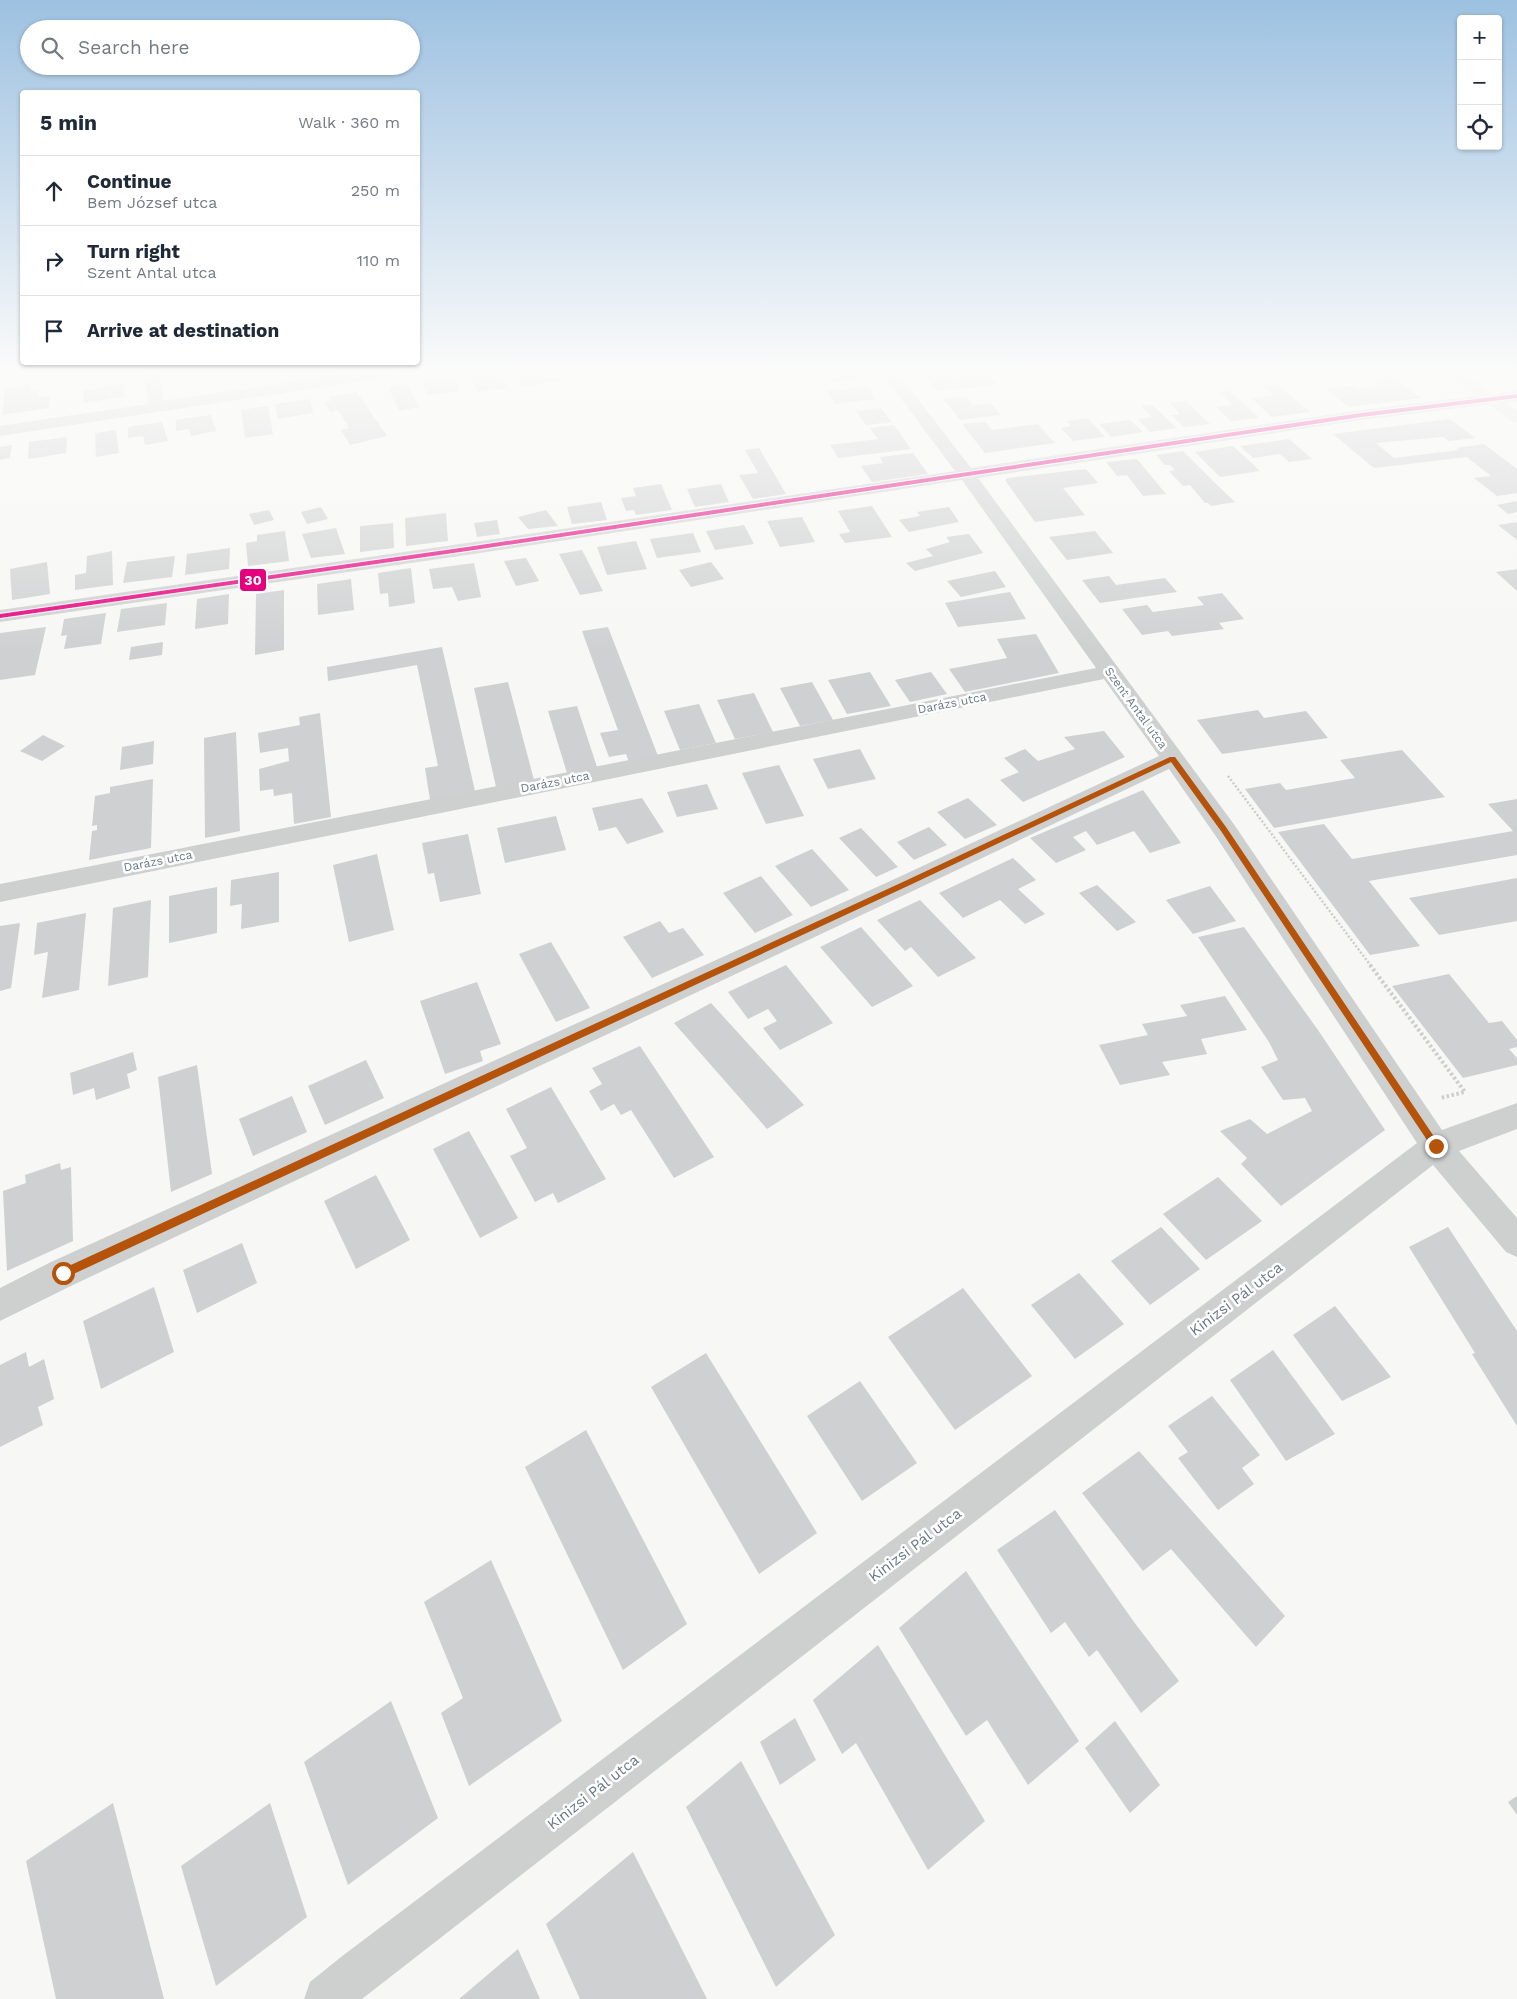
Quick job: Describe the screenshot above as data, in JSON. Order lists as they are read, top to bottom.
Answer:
{
  "streets": {
    "street": ["Darázs utca", "Szent Antal utca", "Kinizsi Pál utca"]
  },
  "crossings": [
    ["Darázs utca", "Szent Antal utca"],
    ["Szent Antal utca", "Kinizsi Pál utca"]
  ],
  "lines": ["transit line 30"],
  "page": {
    "map_buttons": ["+", "−"],
    "search": "Search here",
    "heading": ["5 min", "Walk · 360 m"],
    "list": [
      ["Continue", "Bem József utca", "250 m"],
      ["Turn right", "Szent Antal utca", "110 m"],
      "Arrive at destination"
    ]
  }
}
